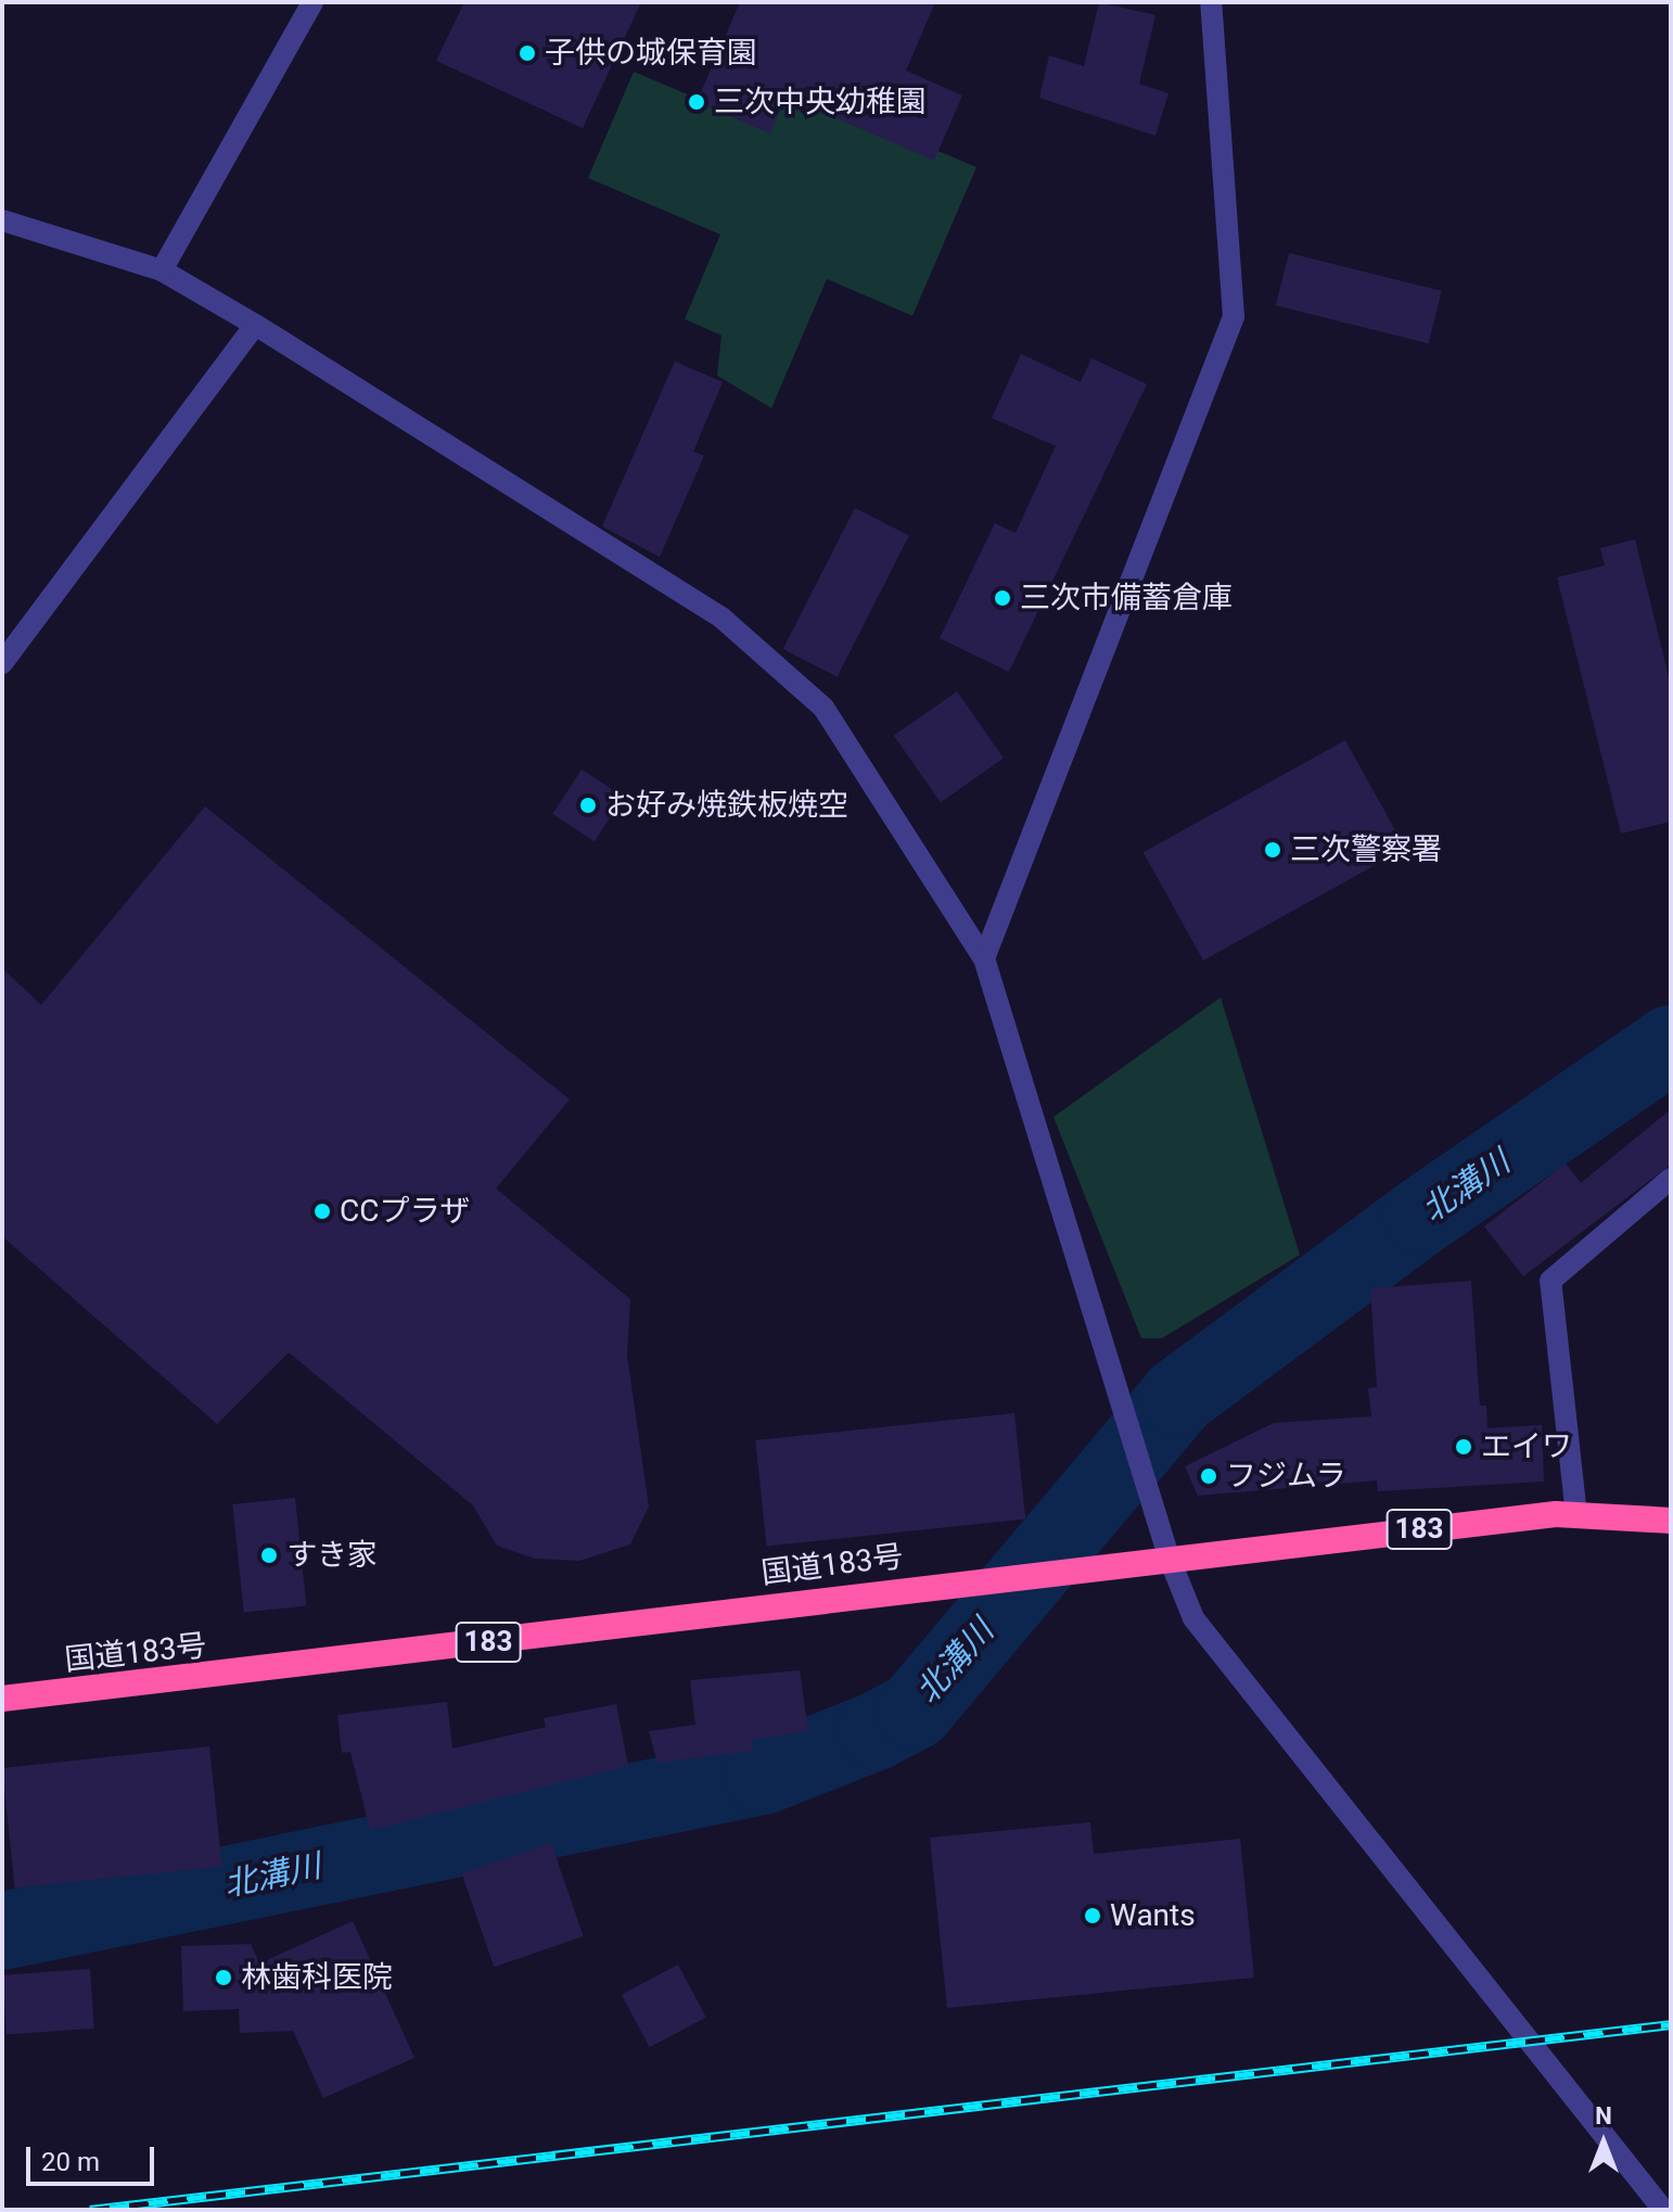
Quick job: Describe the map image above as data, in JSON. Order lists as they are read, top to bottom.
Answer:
{
  "streets": {
    "highway": ["183", "国道183号"]
  },
  "water": ["北溝川"],
  "places": [
    "子供の城保育園",
    "三次中央幼稚園",
    "三次市備蓄倉庫",
    "お好み焼鉄板焼空",
    "三次警察署",
    "CCプラザ",
    "エイワ",
    "フジムラ",
    "すき家",
    "Wants",
    "林歯科医院"
  ],
  "scale_bar": "20 m",
  "north": "top"
}
